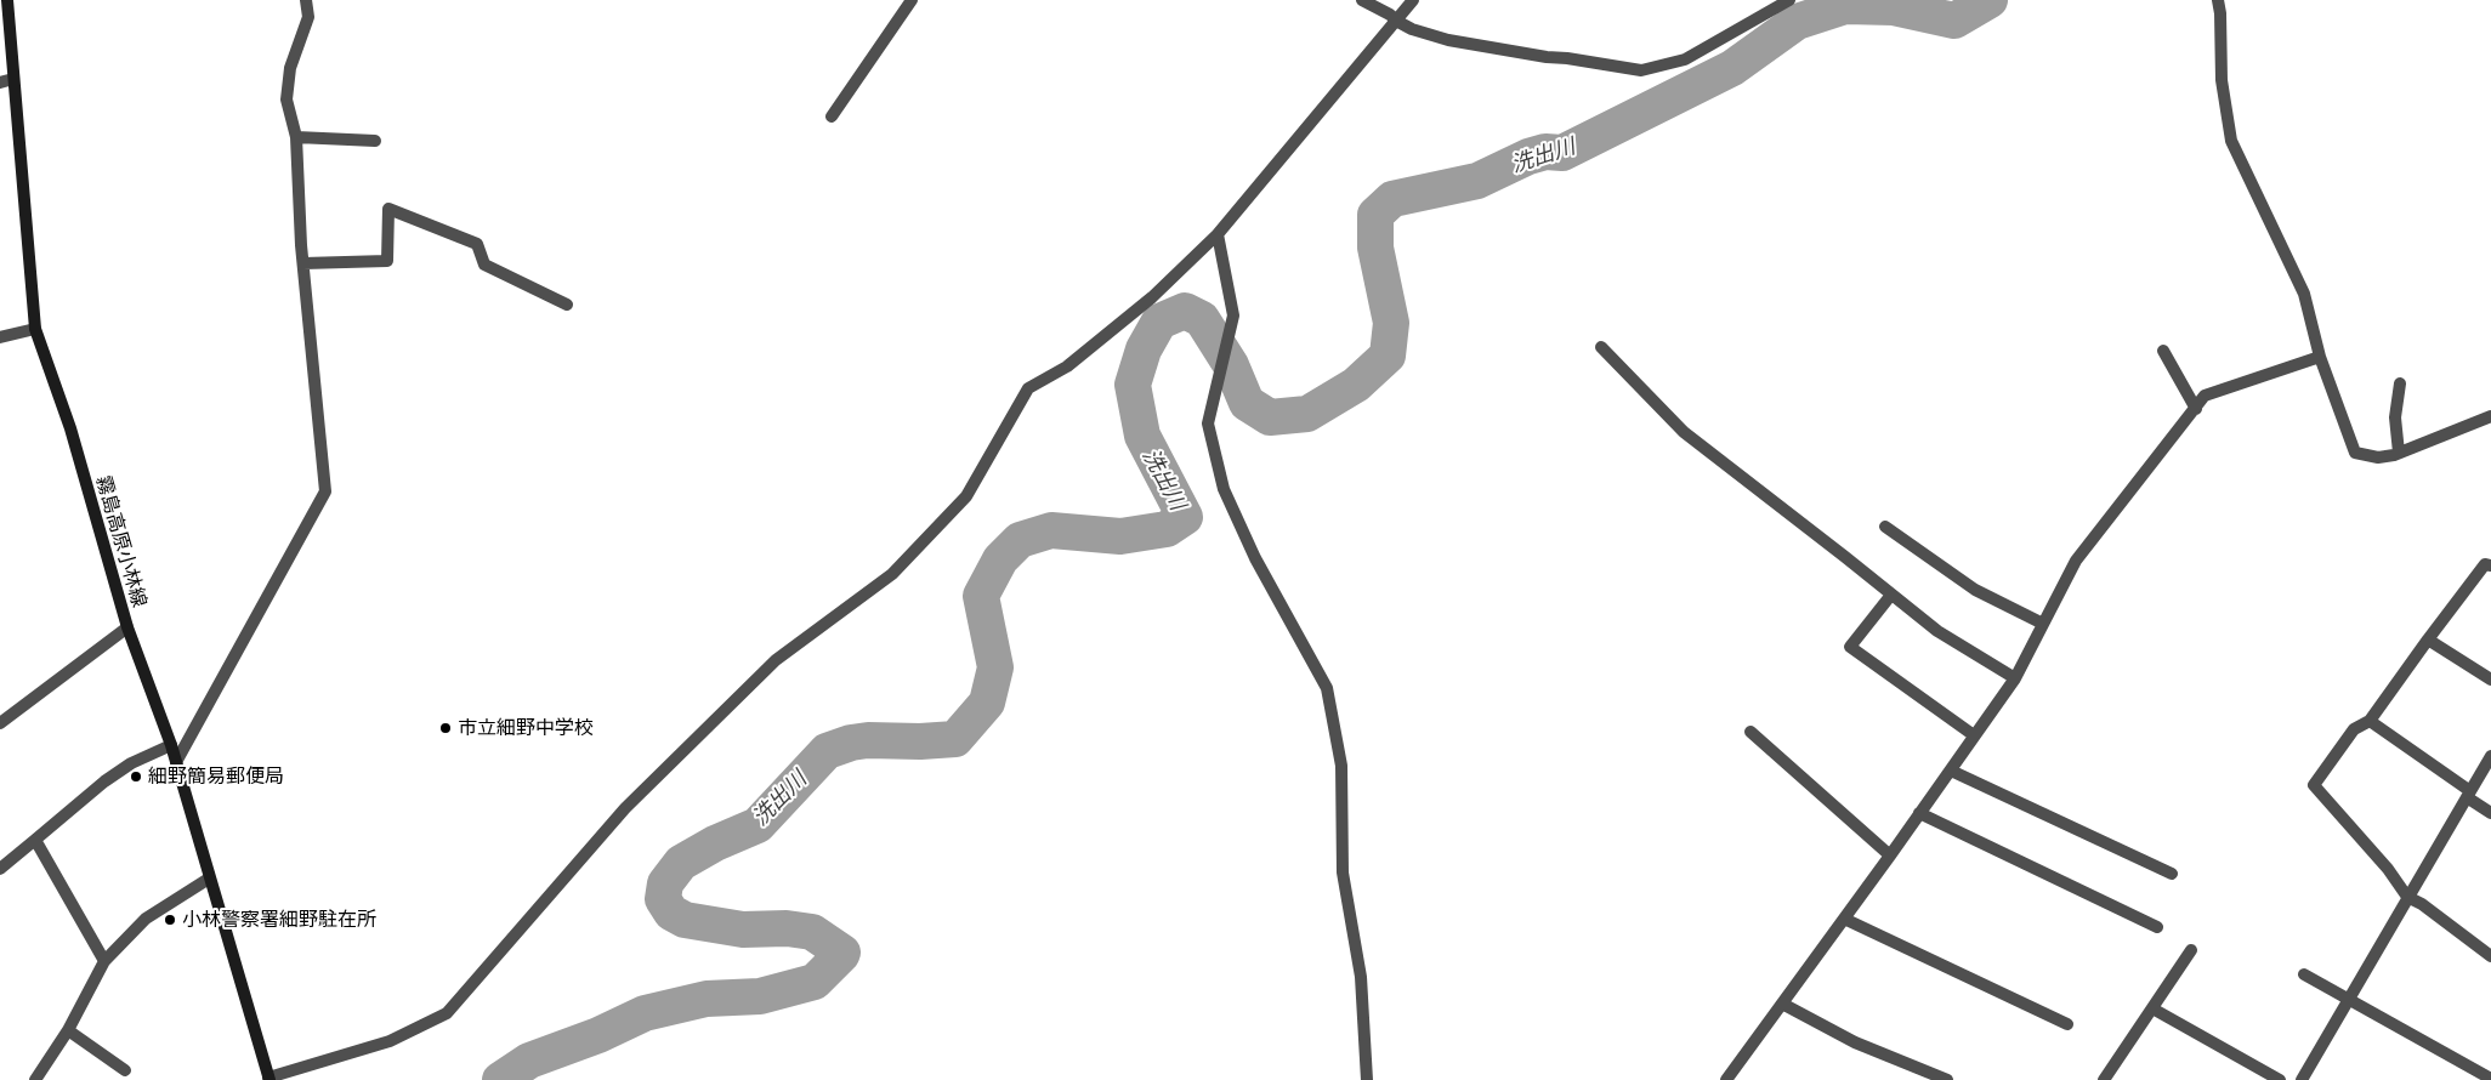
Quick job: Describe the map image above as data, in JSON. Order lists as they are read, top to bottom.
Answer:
{
  "streets": {
    "main road": ["霧島高原小林線"]
  },
  "water": ["洗出川"],
  "places": ["市立細野中学校", "細野簡易郵便局", "小林警察署細野駐在所"]
}
